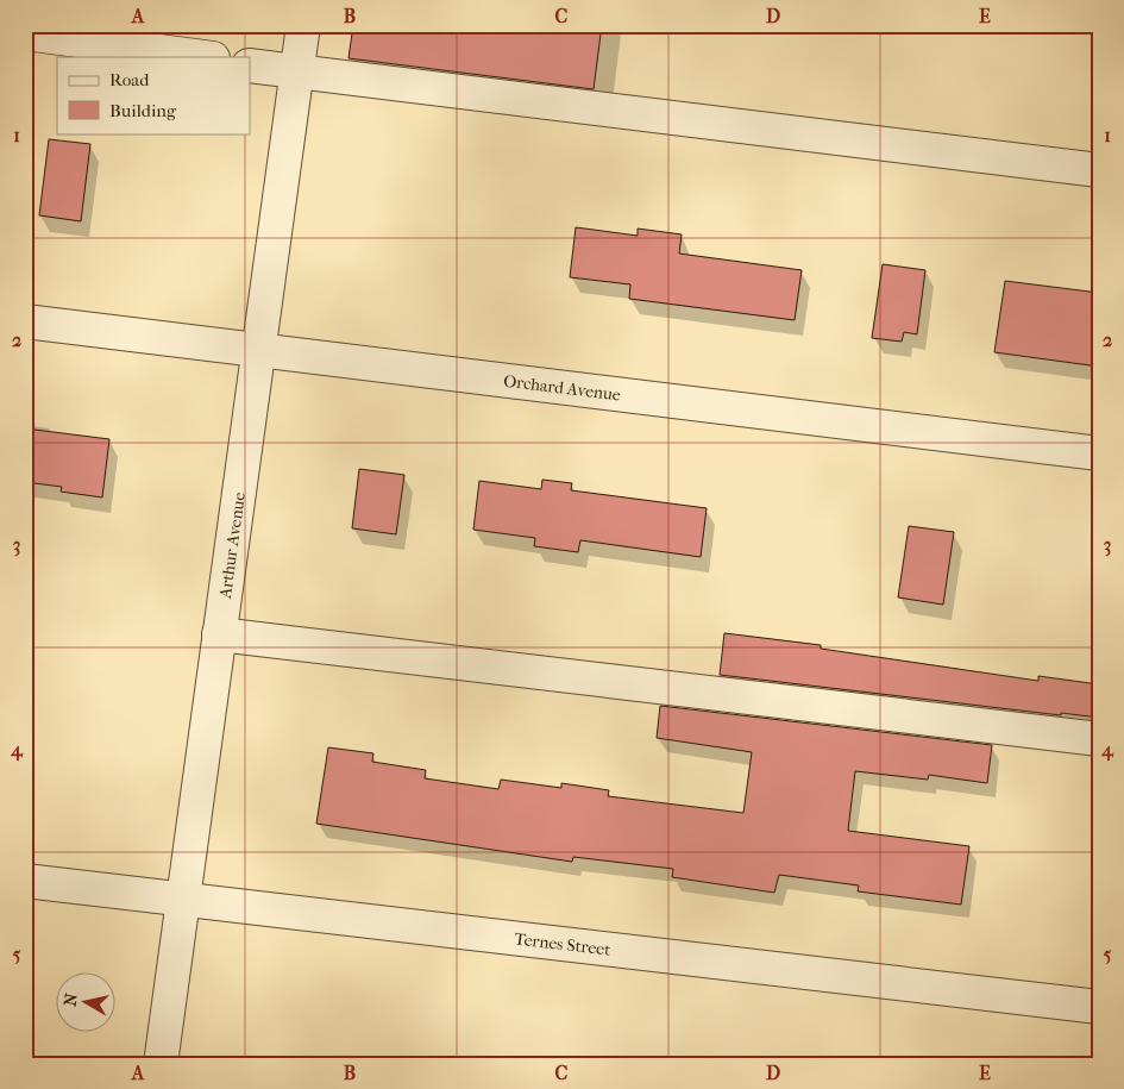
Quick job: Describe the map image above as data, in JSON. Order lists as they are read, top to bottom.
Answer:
{
  "streets": {
    "street": ["Orchard Avenue", "Arthur Avenue", "Ternes Street"]
  },
  "crossings": [
    ["Orchard Avenue", "Arthur Avenue"],
    ["Arthur Avenue", "Ternes Street"]
  ],
  "legend": ["Road", "Building"],
  "north": "left",
  "grid": {
    "columns": [
      "A",
      "B",
      "C",
      "D",
      "E"
    ],
    "rows": [
      "1",
      "2",
      "3",
      "4",
      "5"
    ]
  }
}
